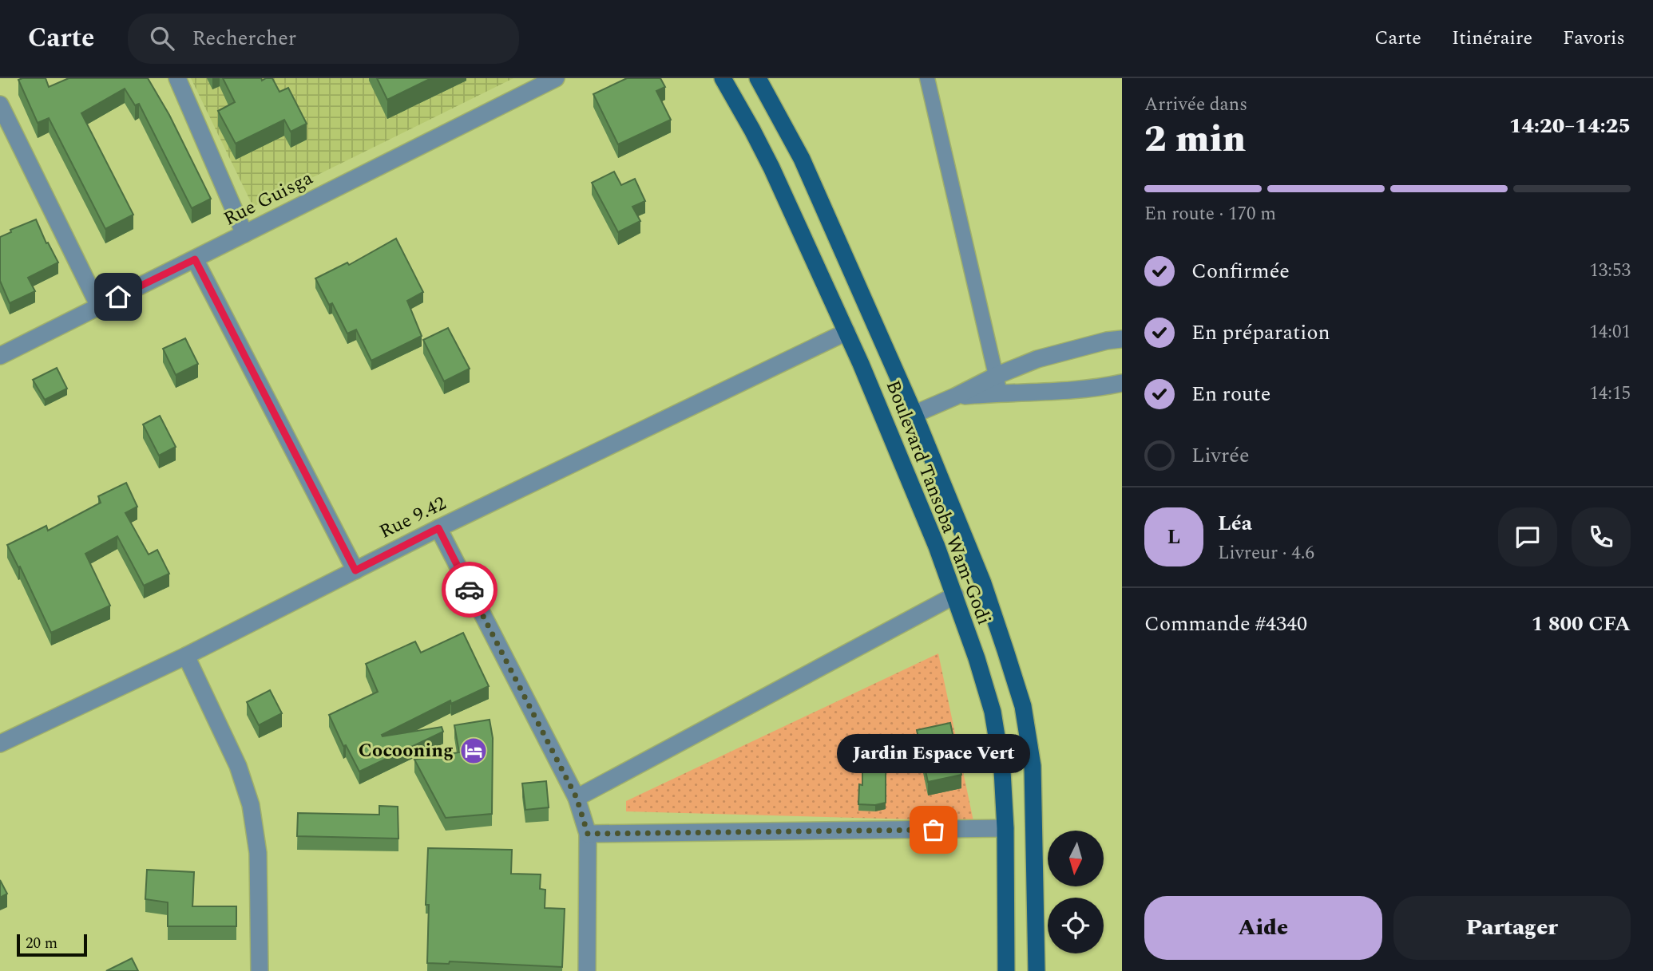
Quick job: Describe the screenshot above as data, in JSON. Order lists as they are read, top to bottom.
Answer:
{
  "streets": {
    "main road": ["Boulevard Tansoba Wam-Godi"],
    "street": ["Rue Guisga", "Rue 9.42"]
  },
  "crossings": [
    ["Boulevard Tansoba Wam-Godi", "Rue 9.42"]
  ],
  "places": {
    "hotel": ["Cocooning"],
    "other": ["Jardin Espace Vert"]
  },
  "scale_bar": "20 m",
  "north": "bottom",
  "page": {
    "header": "Carte",
    "search": "Rechercher",
    "nav": ["Carte", "Itinéraire", "Favoris"],
    "heading": ["2 min", "Arrivée dans", "14:20–14:25"],
    "panel": [
      "Léa",
      "Livreur · 4.6",
      "Commande #4340",
      "1 800 CFA"
    ],
    "bar": "En route · 170 m",
    "list": [
      ["Confirmée", "13:53"],
      ["En préparation", "14:01"],
      ["En route", "14:15"],
      "Livrée"
    ],
    "round": "L",
    "bubble": "Jardin Espace Vert",
    "buttons": ["Aide", "Partager"],
    "scale": "20 m"
  }
}
